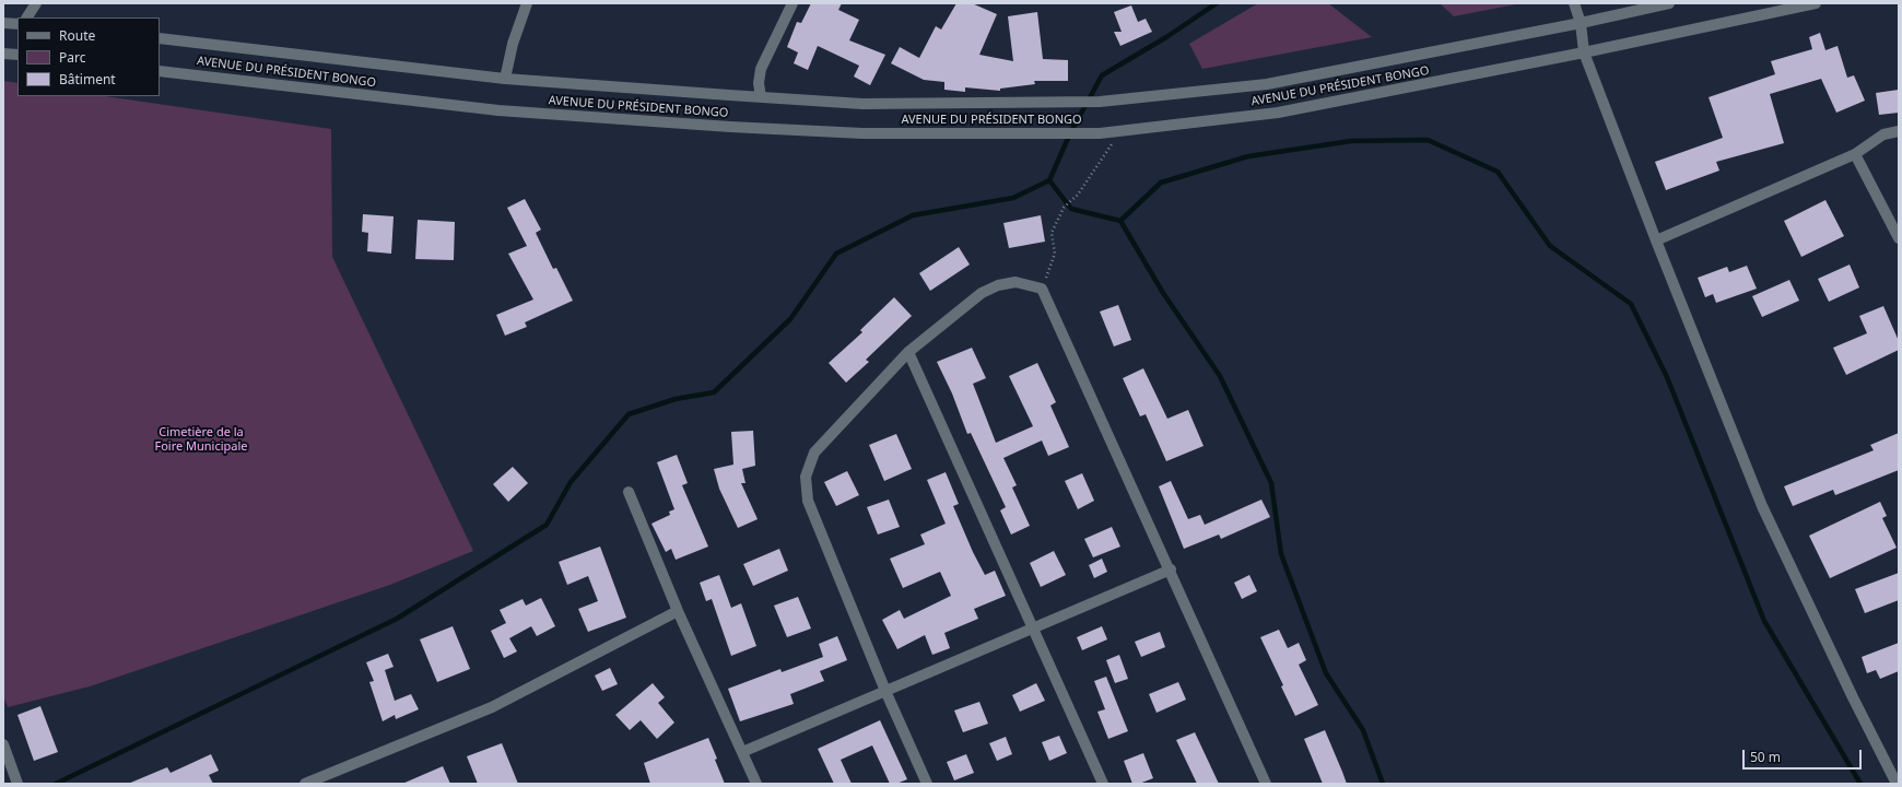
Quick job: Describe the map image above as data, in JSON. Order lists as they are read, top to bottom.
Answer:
{
  "streets": {
    "street": ["AVENUE DU PRÉSIDENT BONGO"]
  },
  "parks": ["Cimetière de la Foire Municipale"],
  "legend": ["Route", "Parc", "Bâtiment"],
  "scale_bar": "50 m"
}
